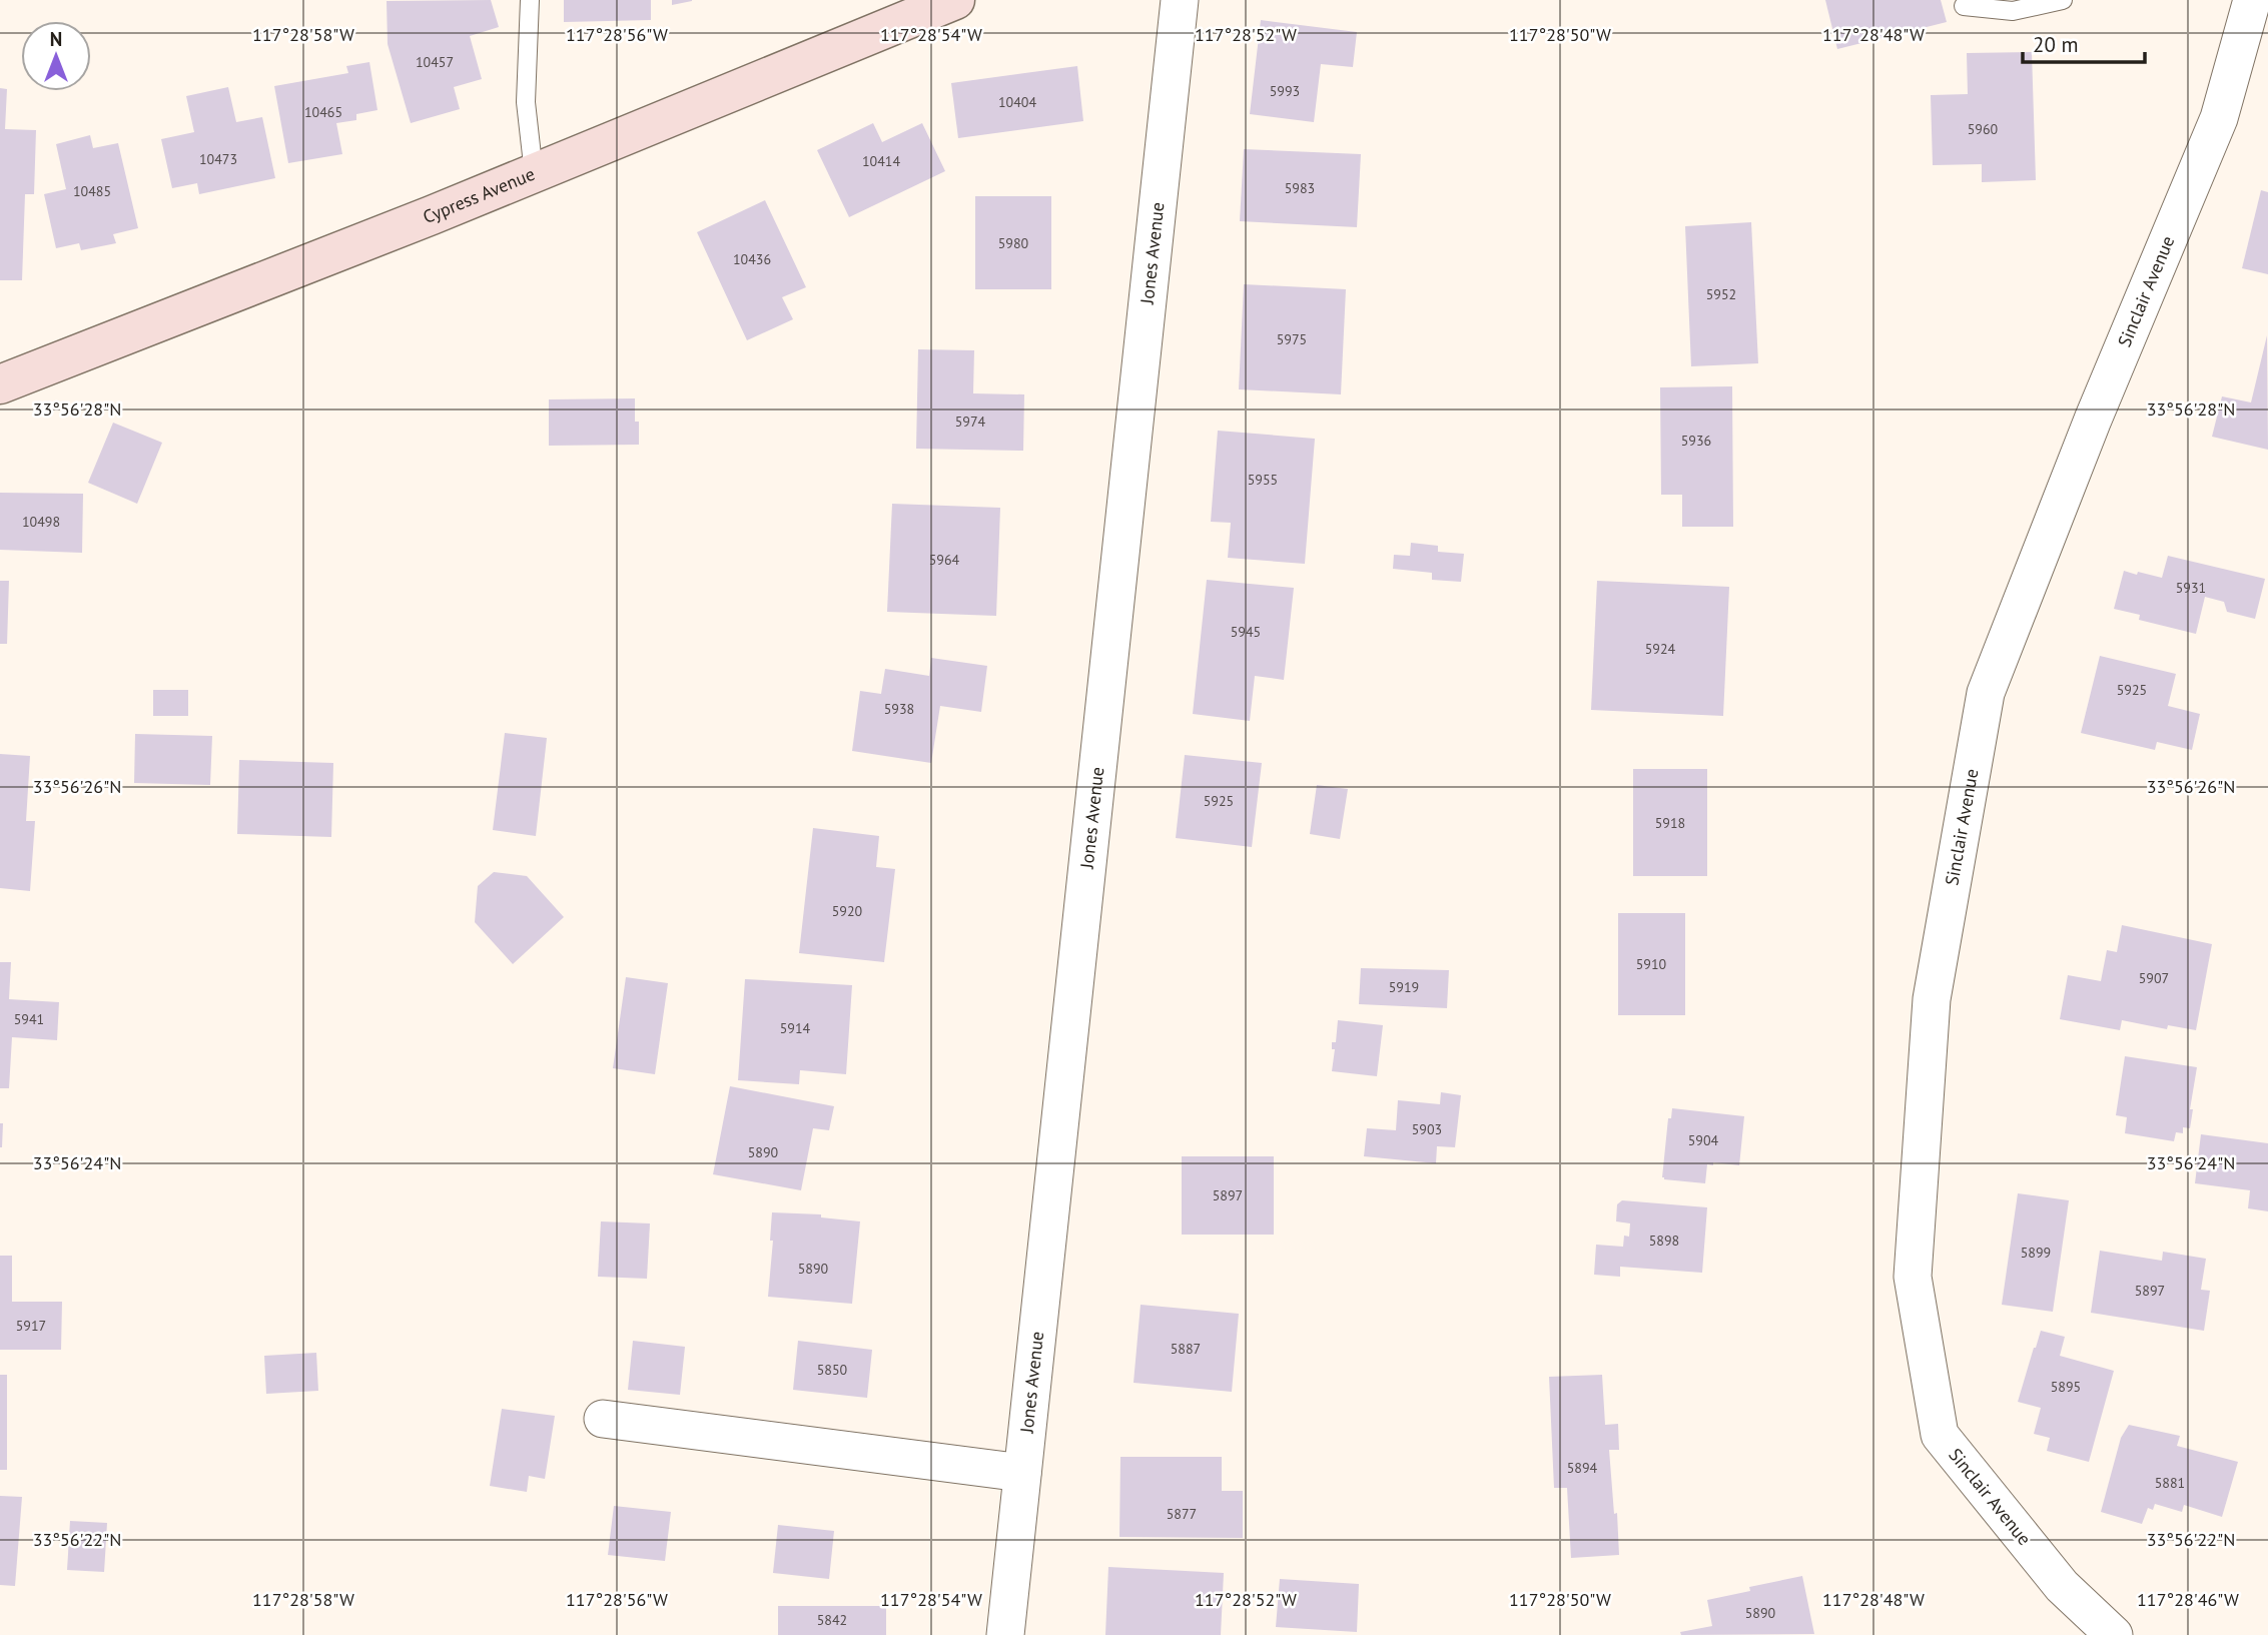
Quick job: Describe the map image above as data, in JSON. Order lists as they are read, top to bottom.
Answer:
{
  "streets": {
    "street": ["Cypress Avenue", "Jones Avenue", "Sinclair Avenue"]
  },
  "house_numbers": [
    "10457",
    "5993",
    "10404",
    "10465",
    "5960",
    "10473",
    "10414",
    "5983",
    "10485",
    "5980",
    "10436",
    "5952",
    "5975",
    "5974",
    "5936",
    "5955",
    "10498",
    "5964",
    "5931",
    "5945",
    "5924",
    "5925",
    "5938",
    "5925",
    "5918",
    "5920",
    "5910",
    "5907",
    "5919",
    "5941",
    "5914",
    "5903",
    "5904",
    "5890",
    "5897",
    "5898",
    "5899",
    "5890",
    "5897",
    "5917",
    "5887",
    "5850",
    "5895",
    "5894",
    "5881",
    "5877",
    "5890",
    "5842"
  ],
  "scale_bar": "20 m",
  "north": "top",
  "coordinates": [
    "117°28'58\"W",
    "117°28'56\"W",
    "117°28'54\"W",
    "117°28'52\"W",
    "117°28'50\"W",
    "117°28'48\"W",
    "33°56'28\"N",
    "33°56'26\"N",
    "33°56'24\"N",
    "33°56'22\"N",
    "117°28'46\"W"
  ]
}
